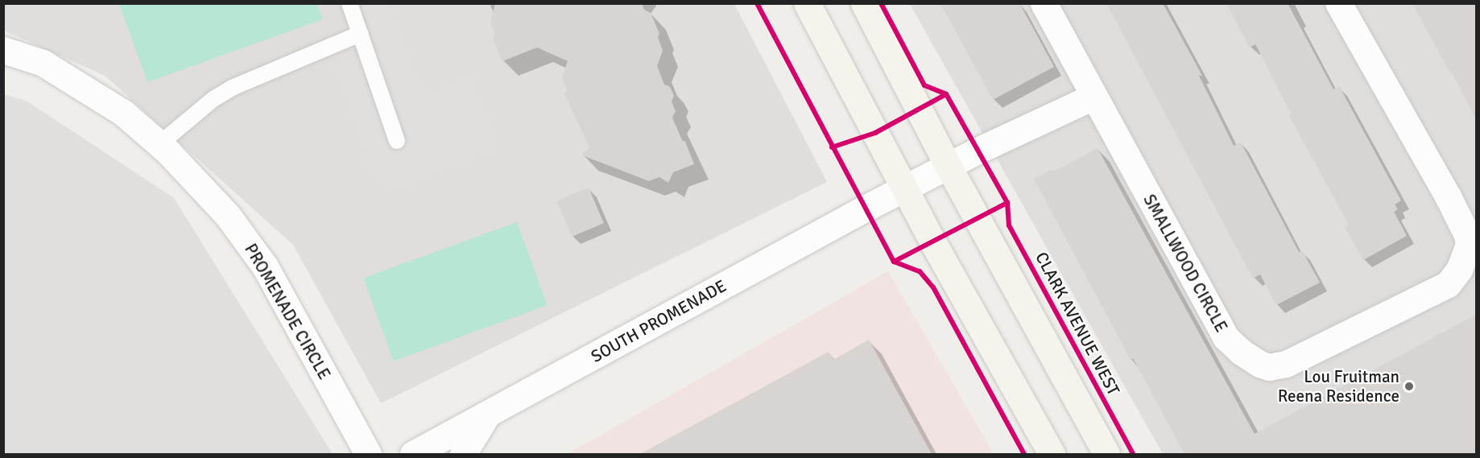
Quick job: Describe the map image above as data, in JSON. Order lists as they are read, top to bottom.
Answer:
{
  "streets": {
    "street": ["SMALLWOOD CIRCLE", "PROMENADE CIRCLE", "SOUTH PROMENADE"],
    "cycle path": ["CLARK AVENUE WEST"]
  },
  "places": ["Lou Fruitman Reena Residence"]
}
